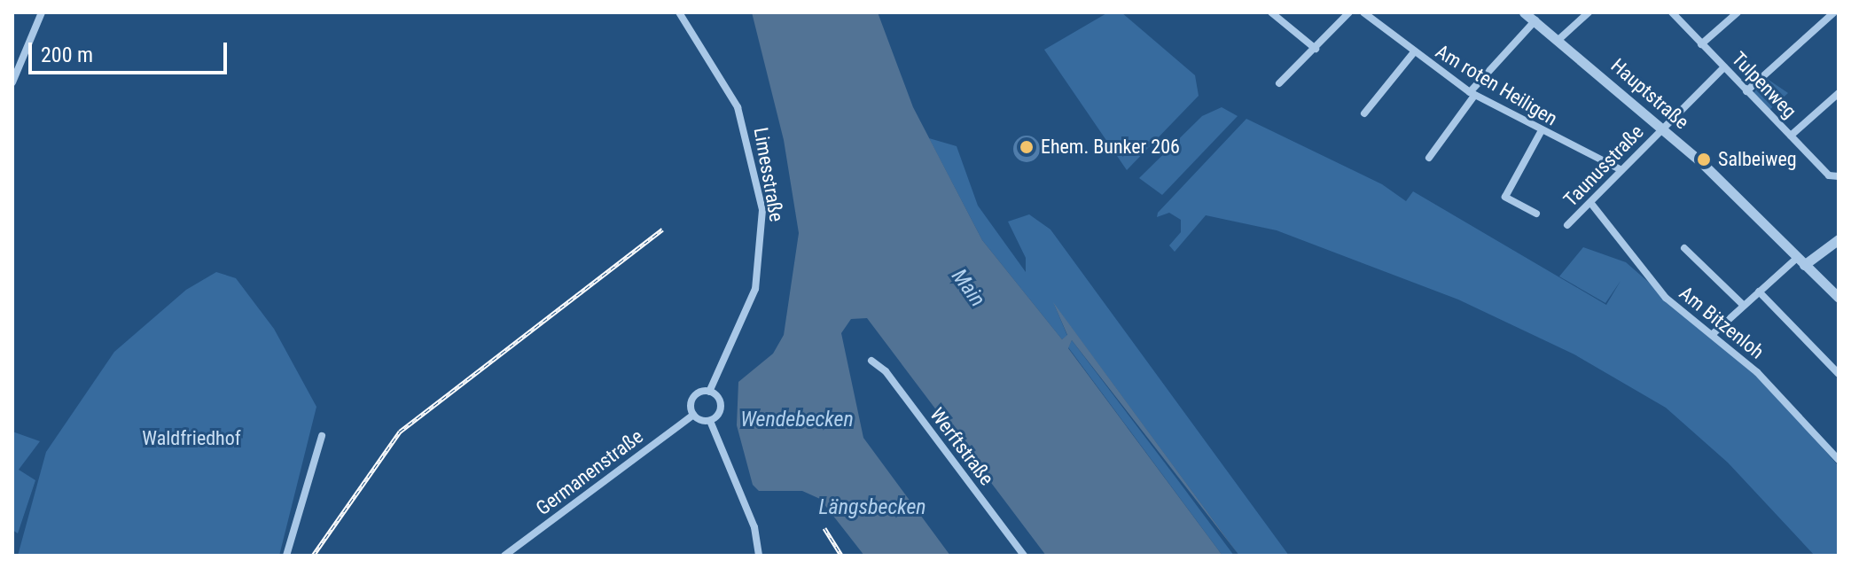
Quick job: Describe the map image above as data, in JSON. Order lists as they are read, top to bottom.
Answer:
{
  "streets": {
    "street": [
      "Am roten Heiligen",
      "Tulpenweg",
      "Hauptstraße",
      "Taunusstraße",
      "Limesstraße",
      "Am Bitzenloh",
      "Werftstraße",
      "Germanenstraße"
    ]
  },
  "crossings": [
    ["Am roten Heiligen", "Taunusstraße"],
    ["Hauptstraße", "Taunusstraße"],
    ["Taunusstraße", "Am Bitzenloh"],
    ["Limesstraße", "Germanenstraße"]
  ],
  "water": ["Main", "Wendebecken", "Längsbecken"],
  "parks": ["Waldfriedhof"],
  "places": ["Ehem. Bunker 206", "Salbeiweg"],
  "scale_bar": "200 m"
}
